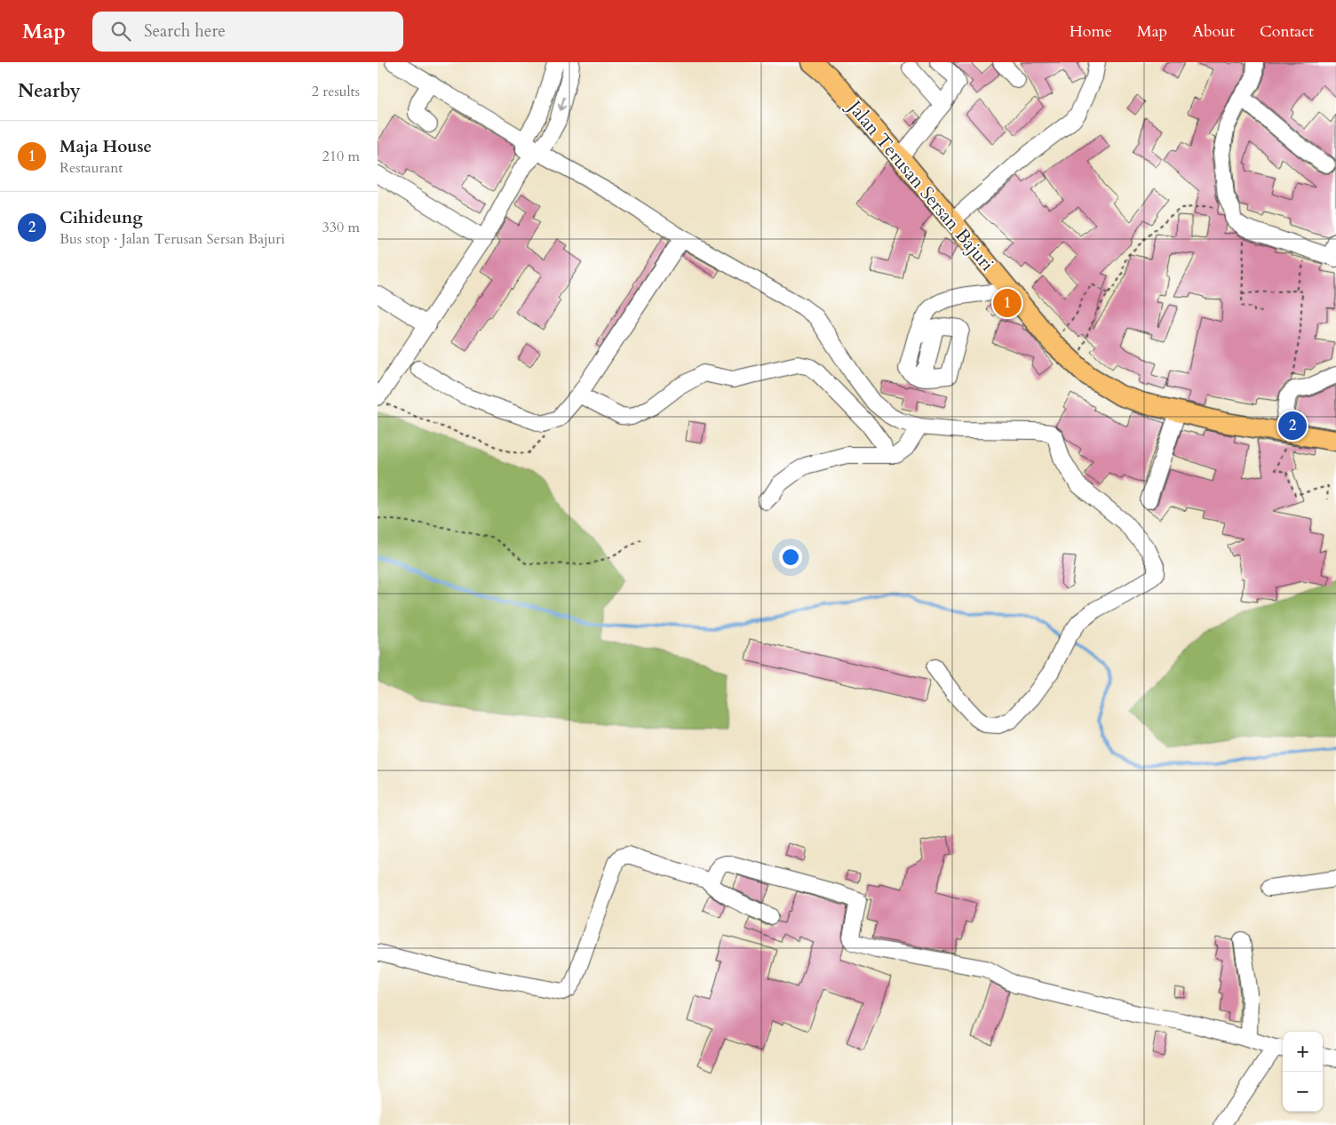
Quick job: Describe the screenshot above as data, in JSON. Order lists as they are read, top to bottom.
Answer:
{
  "streets": {
    "main road": ["Jalan Terusan Sersan Bajuri"]
  },
  "page": {
    "header": "Map",
    "search": "Search here",
    "nav": [
      "Home",
      "Map",
      "About",
      "Contact"
    ],
    "heading": ["Nearby", "2 results"],
    "list": [
      {
        "mark": "1",
        "name": "Maja House",
        "note": "Restaurant",
        "value": "210 m"
      },
      {
        "mark": "2",
        "name": "Cihideung",
        "note": "Bus stop · Jalan Terusan Sersan Bajuri",
        "value": "330 m"
      }
    ],
    "pins": ["1", "2"],
    "map_buttons": ["+", "−"]
  }
}
